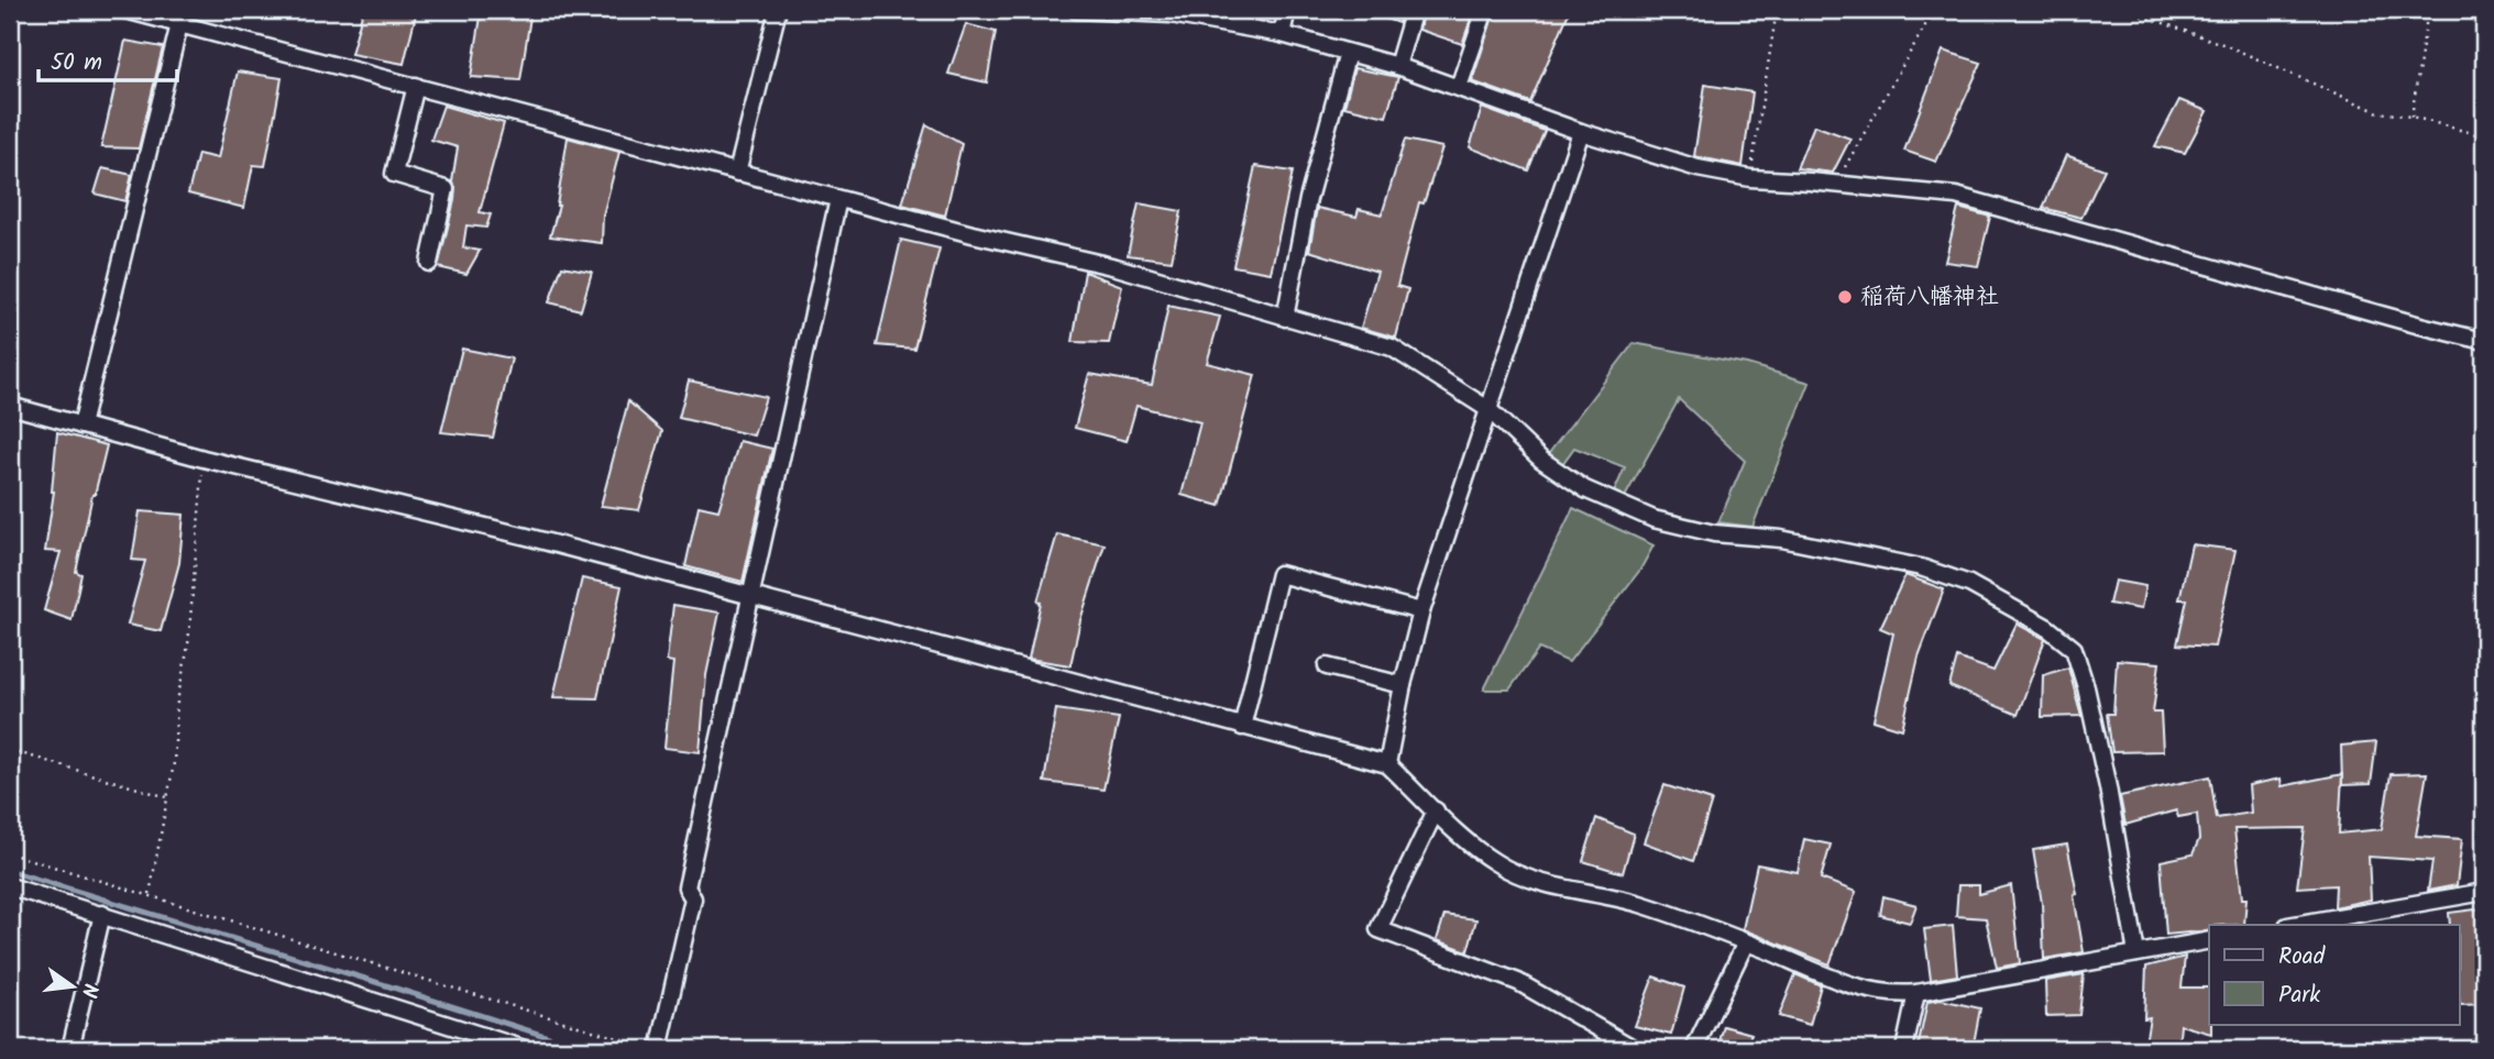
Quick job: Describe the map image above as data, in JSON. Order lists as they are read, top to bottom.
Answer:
{
  "places": ["稲荷八幡神社"],
  "legend": ["Road", "Park"],
  "scale_bar": "50 m",
  "north": "right"
}
